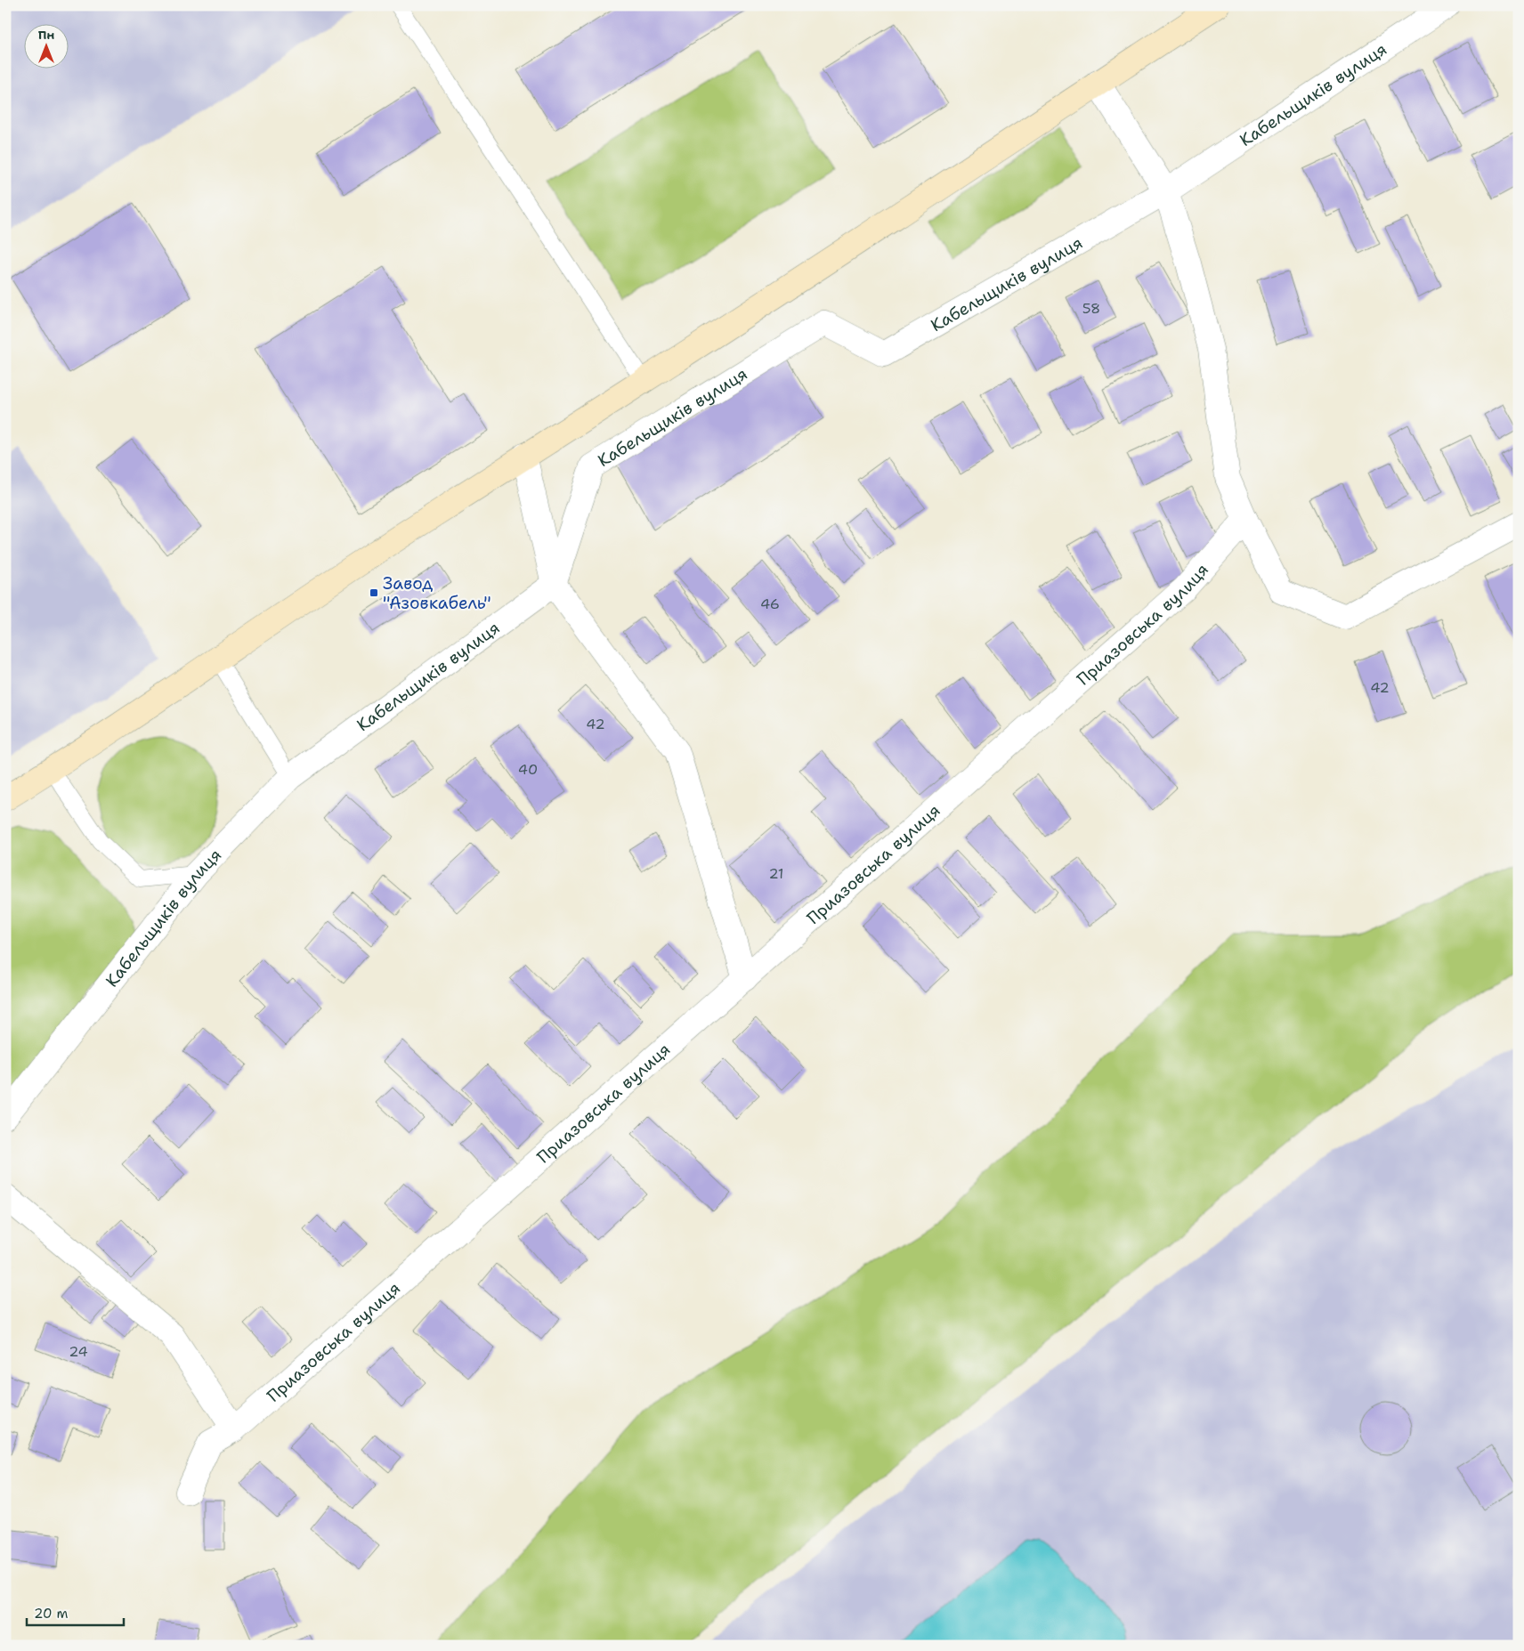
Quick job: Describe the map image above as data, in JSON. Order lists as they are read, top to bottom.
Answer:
{
  "streets": {
    "street": ["Кабельщиків вулиця", "Приазовська вулиця"]
  },
  "places": {
    "transit": ["Завод \"Азовкабель\""]
  },
  "house_numbers": [
    "58",
    "46",
    "42",
    "42",
    "40",
    "21",
    "24"
  ],
  "scale_bar": "20 m",
  "north": "top"
}
